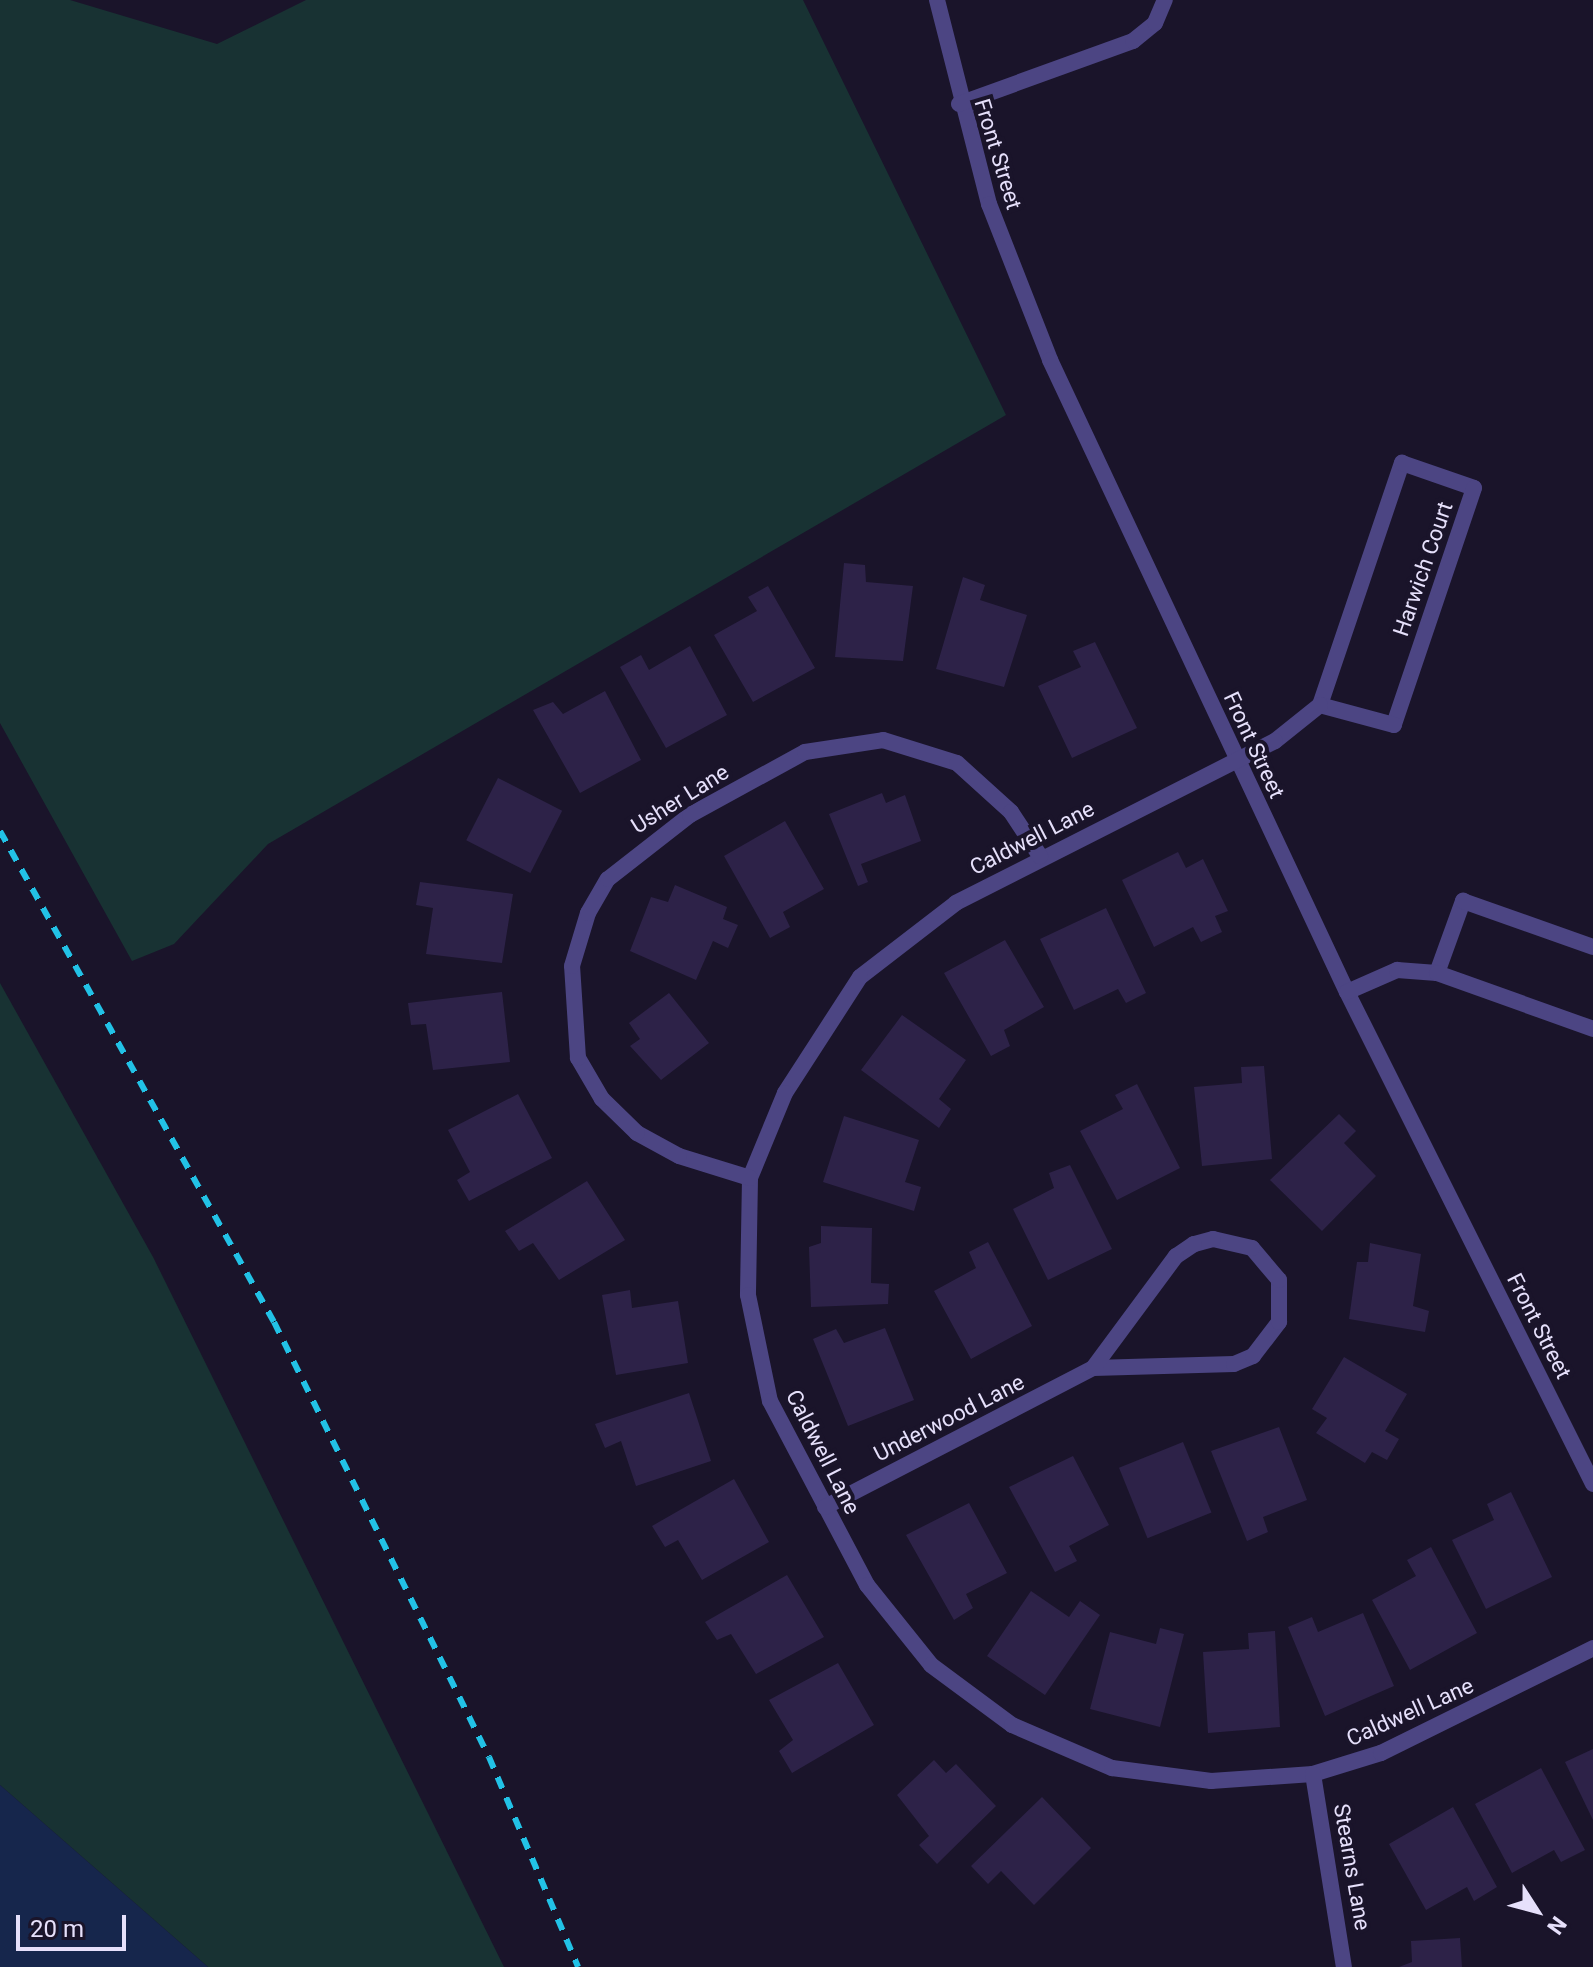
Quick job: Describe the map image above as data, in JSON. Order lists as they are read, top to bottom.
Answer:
{
  "streets": {
    "street": [
      "Front Street",
      "Harwich Court",
      "Usher Lane",
      "Caldwell Lane",
      "Underwood Lane",
      "Stearns Lane"
    ]
  },
  "crossings": [
    ["Front Street", "Caldwell Lane"],
    ["Usher Lane", "Caldwell Lane"],
    ["Caldwell Lane", "Underwood Lane"],
    ["Caldwell Lane", "Stearns Lane"]
  ],
  "scale_bar": "20 m",
  "north": "bottom right"
}
